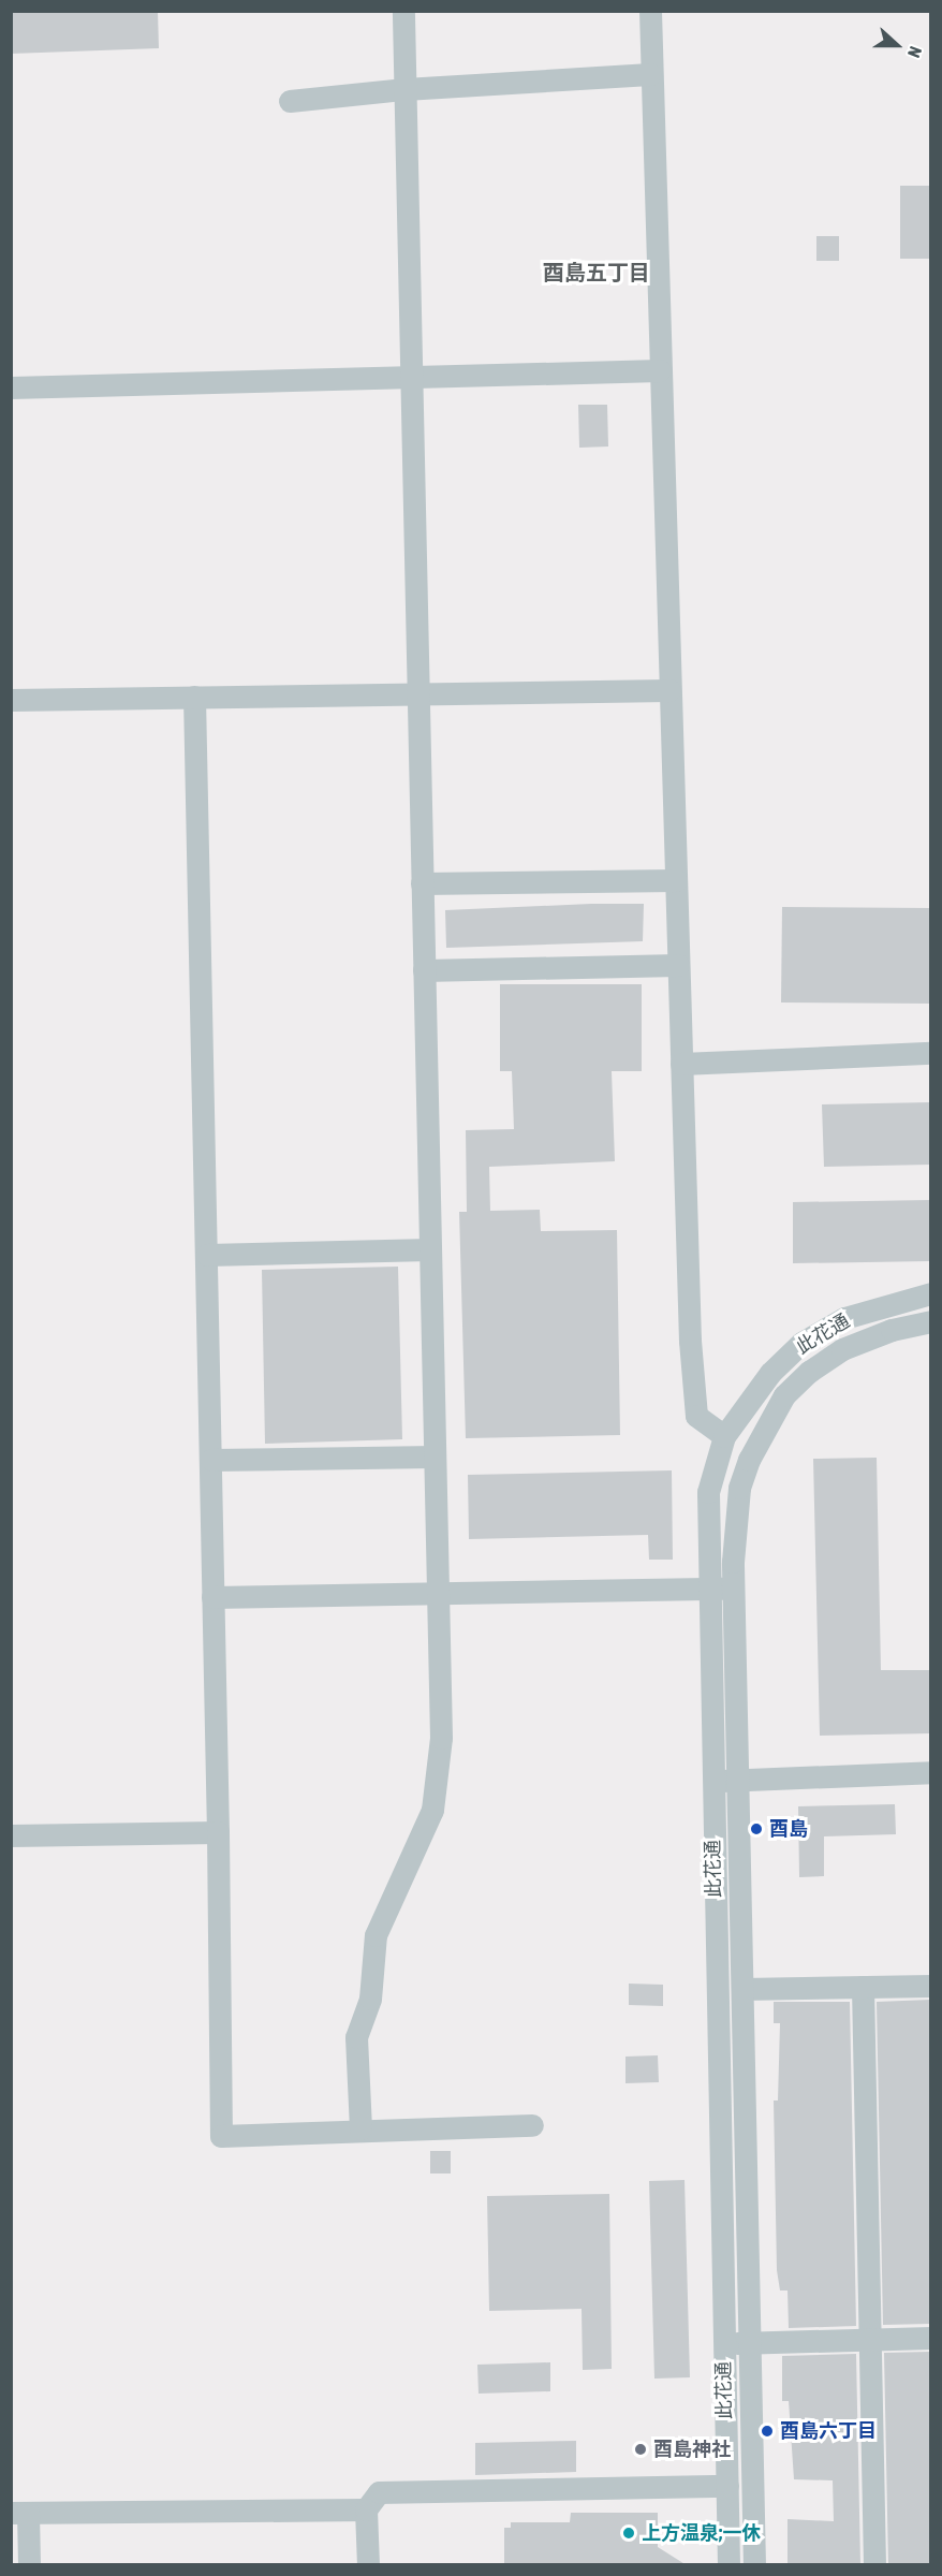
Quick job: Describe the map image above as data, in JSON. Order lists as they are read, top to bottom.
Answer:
{
  "streets": {
    "street": ["此花通"]
  },
  "districts": ["酉島五丁目"],
  "places": [
    "酉島",
    "酉島六丁目",
    "酉島神社",
    "上方温泉;一休"
  ],
  "north": "right"
}
